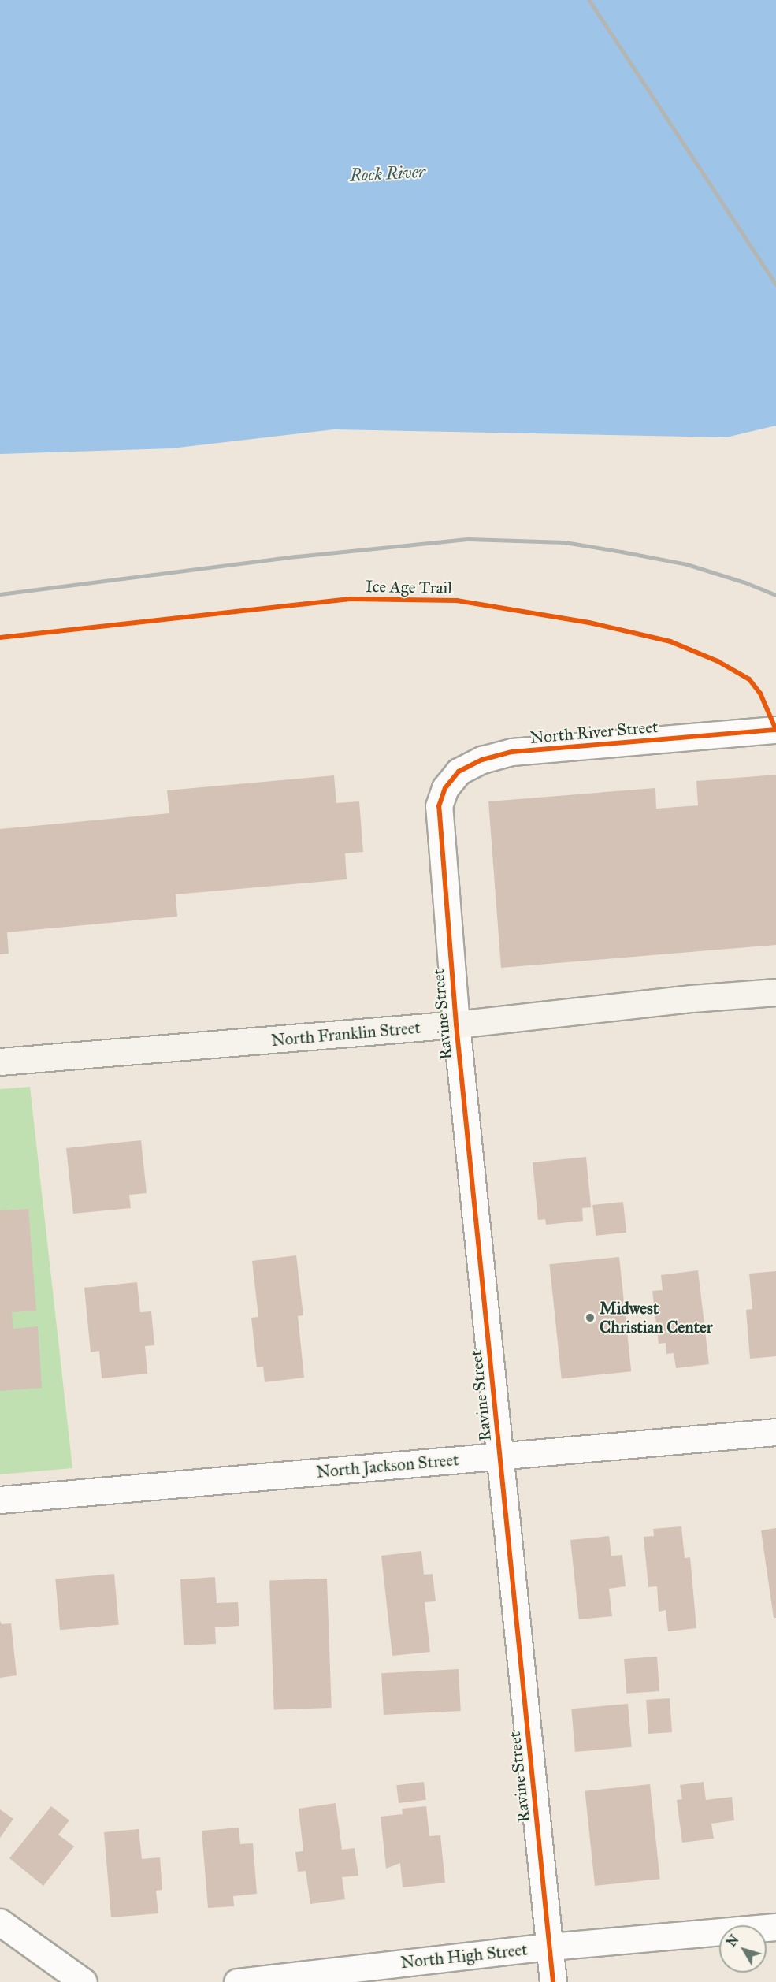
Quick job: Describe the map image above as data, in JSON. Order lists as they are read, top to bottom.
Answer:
{
  "streets": {
    "main road": ["North Franklin Street"],
    "street": [
      "North River Street",
      "Ravine Street",
      "North Jackson Street",
      "North High Street"
    ],
    "cycle path": ["Ice Age Trail"]
  },
  "crossings": [
    ["North River Street", "Ravine Street"],
    ["Ravine Street", "North Franklin Street"],
    ["Ravine Street", "North Jackson Street"],
    ["Ravine Street", "North High Street"]
  ],
  "water": ["Rock River"],
  "places": ["Midwest Christian Center"],
  "north": "top left"
}
